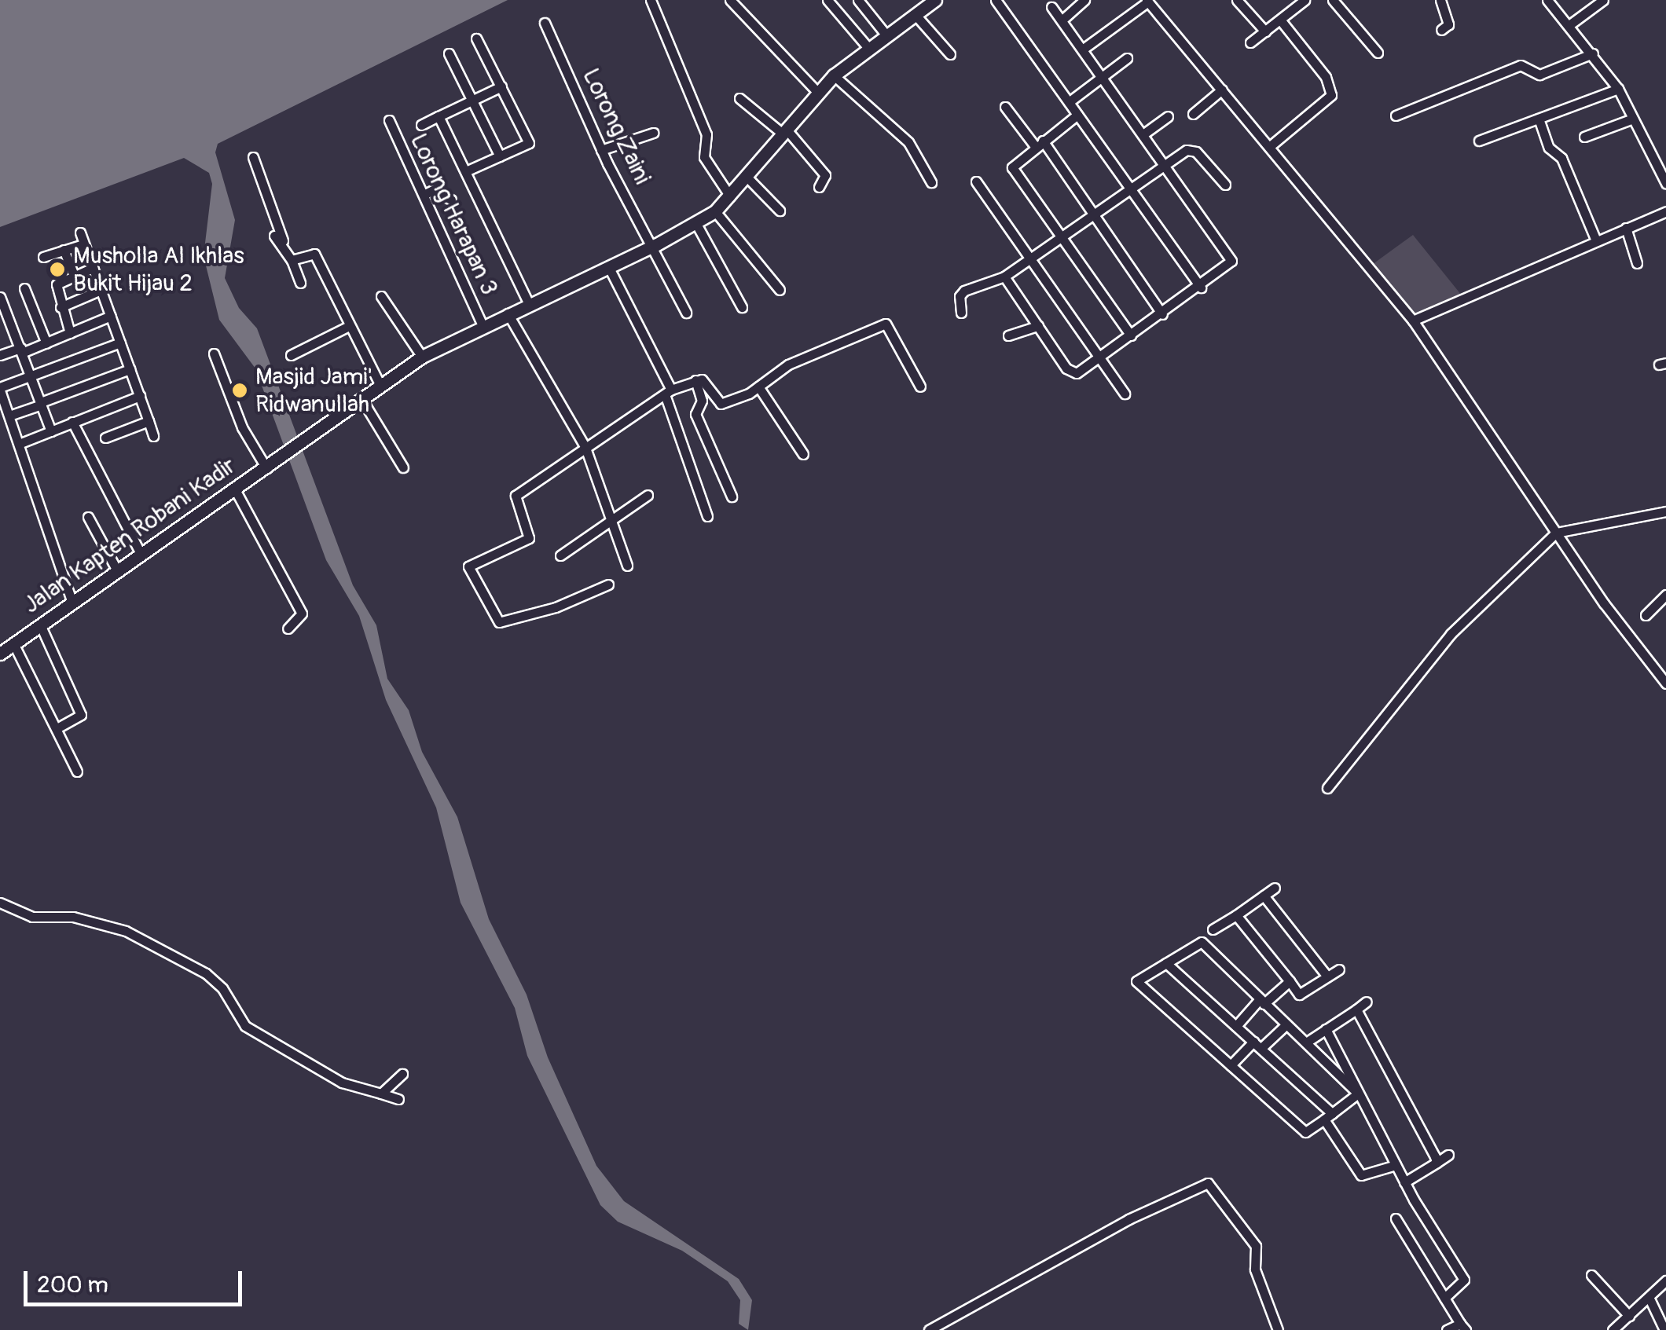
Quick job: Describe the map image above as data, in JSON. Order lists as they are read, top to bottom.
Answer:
{
  "streets": {
    "main road": ["Jalan Kapten Robani Kadir"],
    "street": ["Lorong Zaini", "Lorong Harapan 3"]
  },
  "crossings": [
    ["Lorong Zaini", "Jalan Kapten Robani Kadir"],
    ["Lorong Harapan 3", "Jalan Kapten Robani Kadir"]
  ],
  "places": ["Musholla Al Ikhlas Bukit Hijau 2", "Masjid Jami' Ridwanullah"],
  "scale_bar": "200 m"
}
